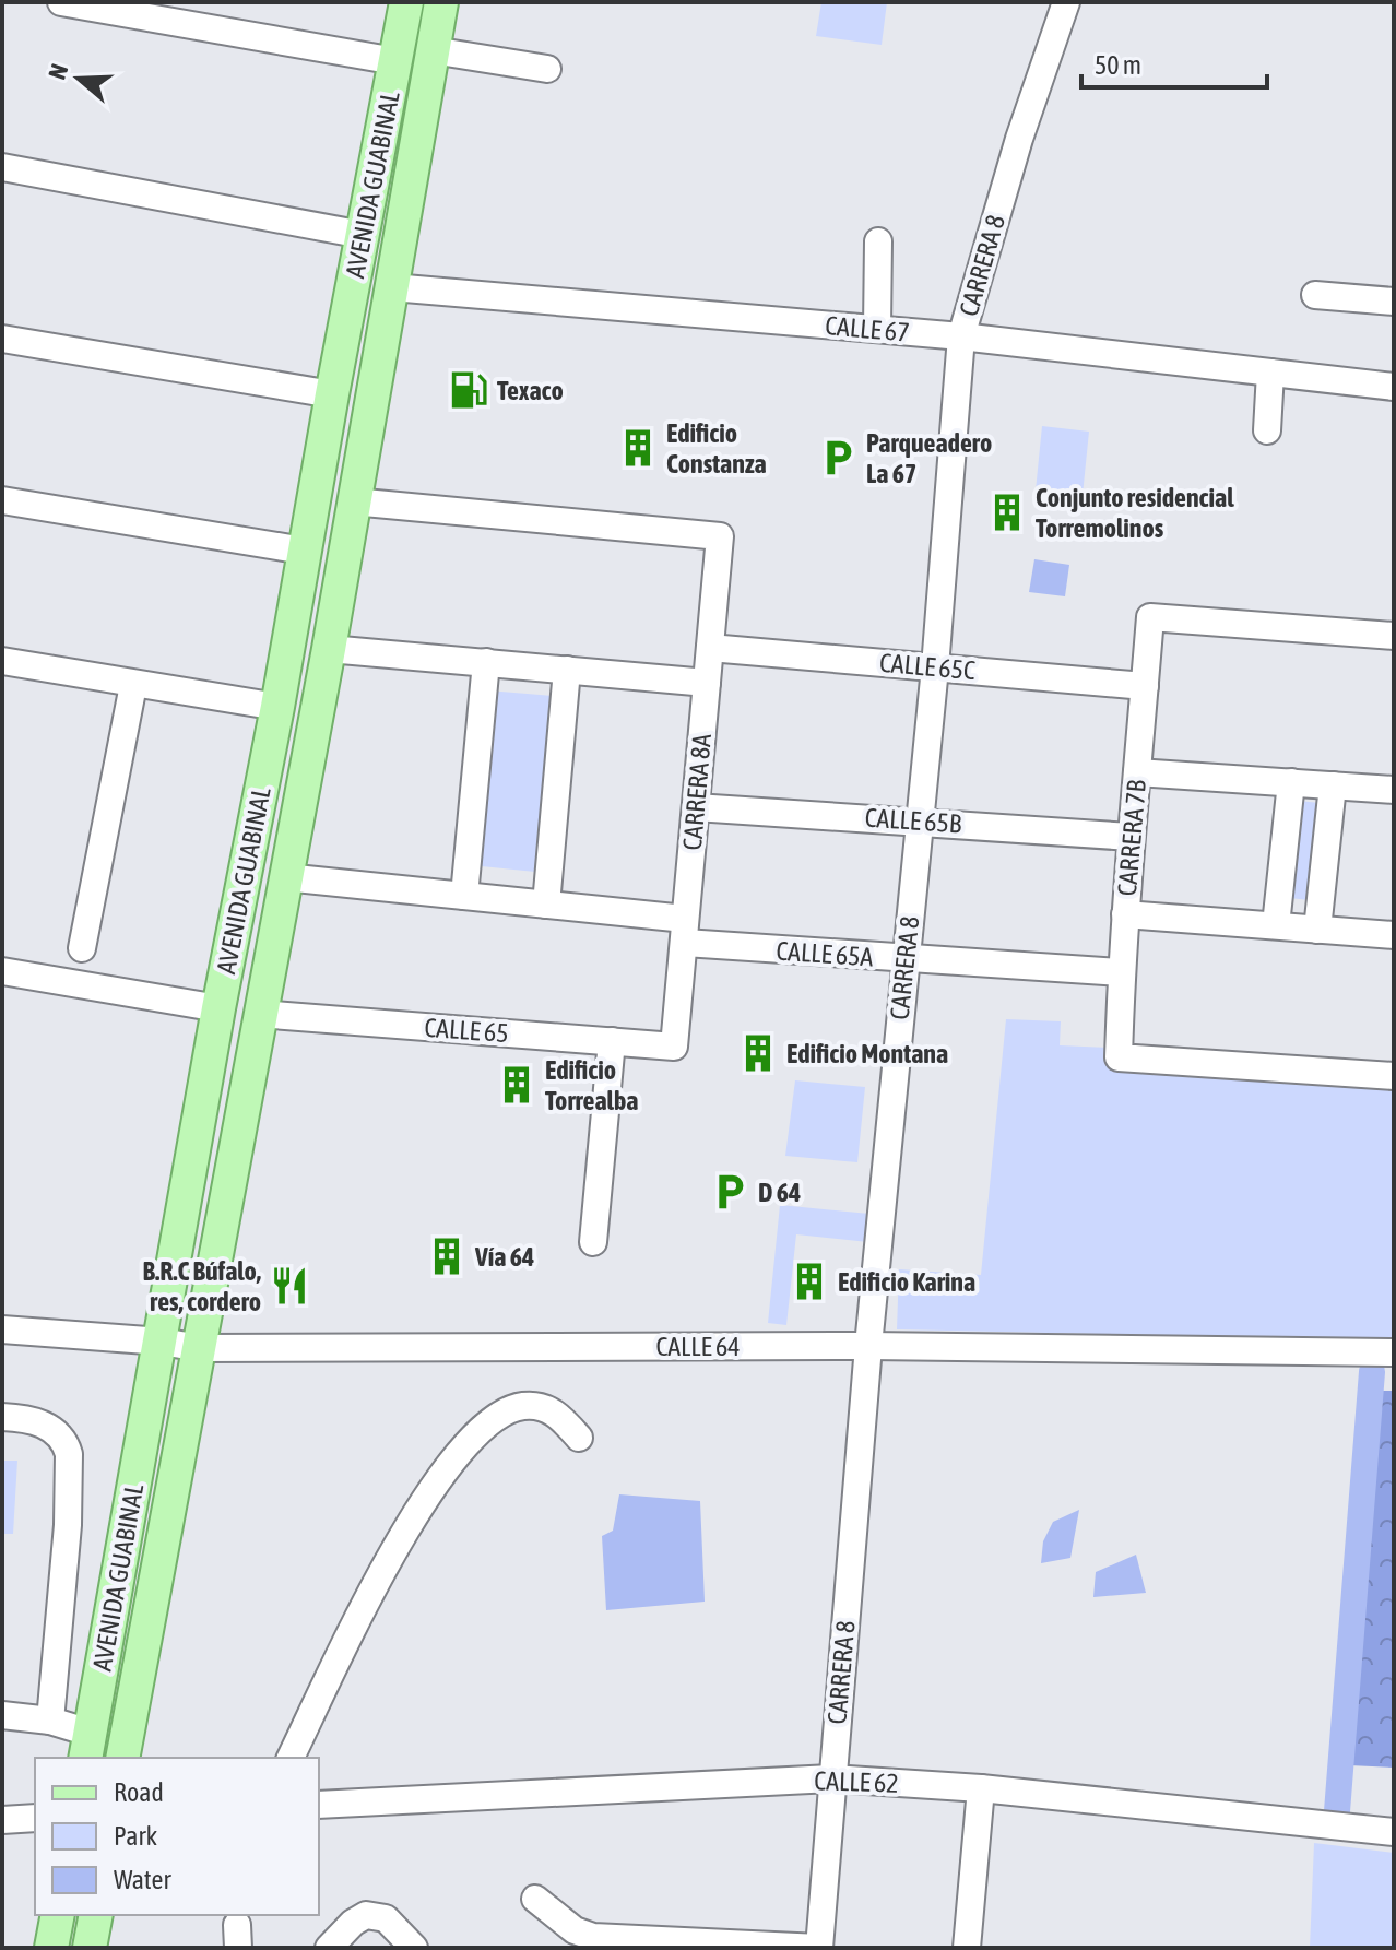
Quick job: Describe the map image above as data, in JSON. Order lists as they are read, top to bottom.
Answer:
{
  "streets": {
    "main road": ["AVENIDA GUABINAL"],
    "street": [
      "CARRERA 8",
      "CALLE 67",
      "CALLE 65C",
      "CARRERA 8A",
      "CALLE 65B",
      "CARRERA 7B",
      "CALLE 65A",
      "CALLE 65",
      "CALLE 64",
      "CALLE 62"
    ]
  },
  "crossings": [
    ["AVENIDA GUABINAL", "CALLE 67"],
    ["AVENIDA GUABINAL", "CARRERA 8A"],
    ["AVENIDA GUABINAL", "CALLE 65A"],
    ["AVENIDA GUABINAL", "CALLE 65"],
    ["AVENIDA GUABINAL", "CALLE 64"],
    ["CARRERA 8", "CALLE 67"],
    ["CARRERA 8", "CALLE 65C"],
    ["CARRERA 8", "CALLE 65B"],
    ["CARRERA 8", "CALLE 65A"],
    ["CARRERA 8", "CALLE 64"],
    ["CARRERA 8", "CALLE 62"],
    ["CALLE 65C", "CARRERA 8A"],
    ["CALLE 65C", "CARRERA 7B"],
    ["CARRERA 8A", "CALLE 65B"],
    ["CARRERA 8A", "CALLE 65A"],
    ["CARRERA 8A", "CALLE 65"],
    ["CALLE 65B", "CARRERA 7B"],
    ["CARRERA 7B", "CALLE 65A"]
  ],
  "places": {
    "fuel station": ["Texaco"],
    "building": [
      "Edificio Constanza",
      "Conjunto residencial Torremolinos",
      "Edificio Montana",
      "Edificio Torrealba",
      "Vía 64",
      "Edificio Karina"
    ],
    "parking": ["Parqueadero La 67", "D 64"],
    "restaurant": ["B.R.C Búfalo, res, cordero"]
  },
  "legend": ["Road", "Park", "Water"],
  "scale_bar": "50 m",
  "north": "left"
}
